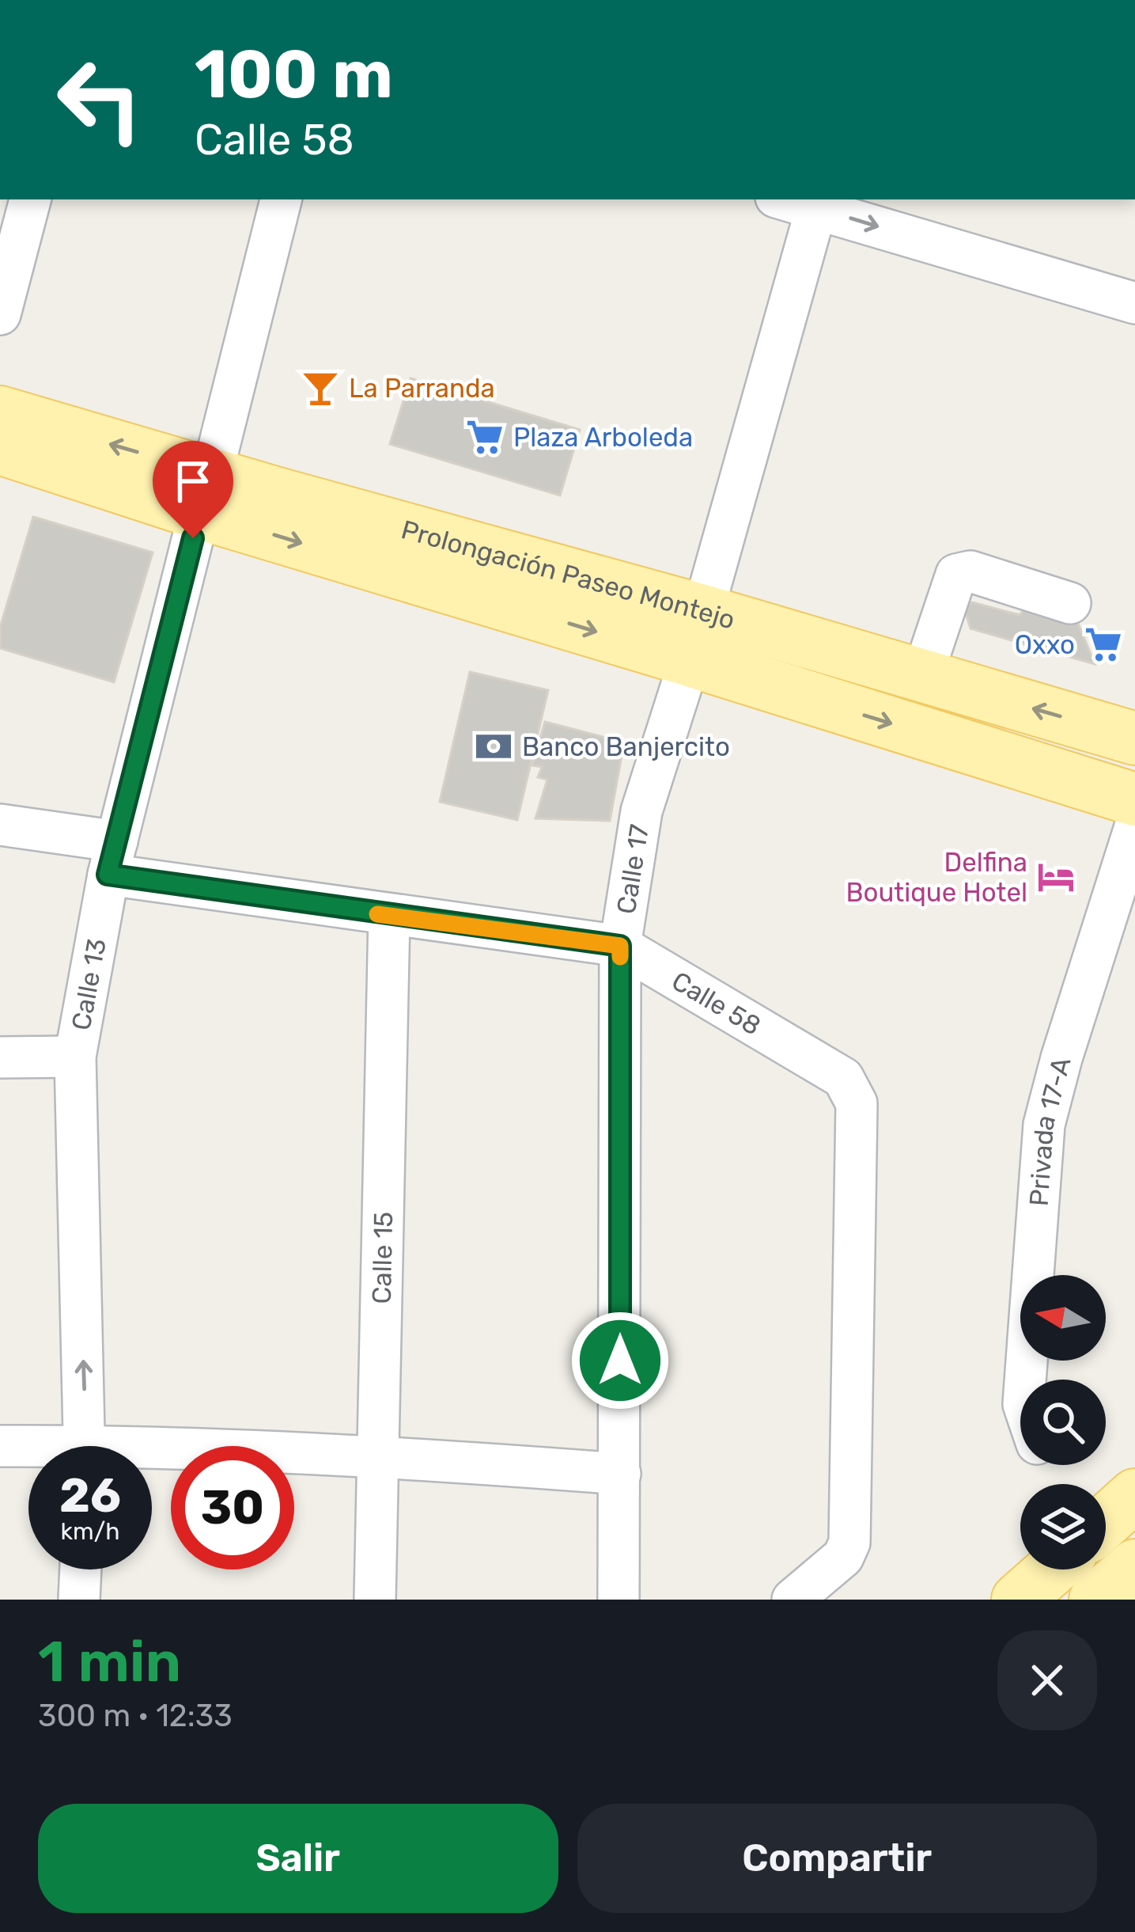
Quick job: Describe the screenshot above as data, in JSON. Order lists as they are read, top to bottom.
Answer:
{
  "streets": {
    "main road": ["Prolongación Paseo Montejo"],
    "street": [
      "Calle 17",
      "Calle 13",
      "Calle 58",
      "Privada 17-A",
      "Calle 15"
    ]
  },
  "crossings": [
    ["Prolongación Paseo Montejo", "Calle 17"],
    ["Prolongación Paseo Montejo", "Calle 13"],
    ["Calle 17", "Calle 58"],
    ["Calle 13", "Calle 58"],
    ["Calle 58", "Calle 15"]
  ],
  "places": {
    "bar": ["La Parranda"],
    "supermarket": ["Plaza Arboleda", "Oxxo"],
    "bank": ["Banco Banjercito"],
    "hotel": ["Delfina Boutique Hotel"]
  },
  "north": "left",
  "page": {
    "turn": ["100 m", "Calle 58"],
    "speed": "26 km/h",
    "limit": "30",
    "heading": ["1 min", "300 m · 12:33"],
    "buttons": ["Salir", "Compartir"]
  }
}
